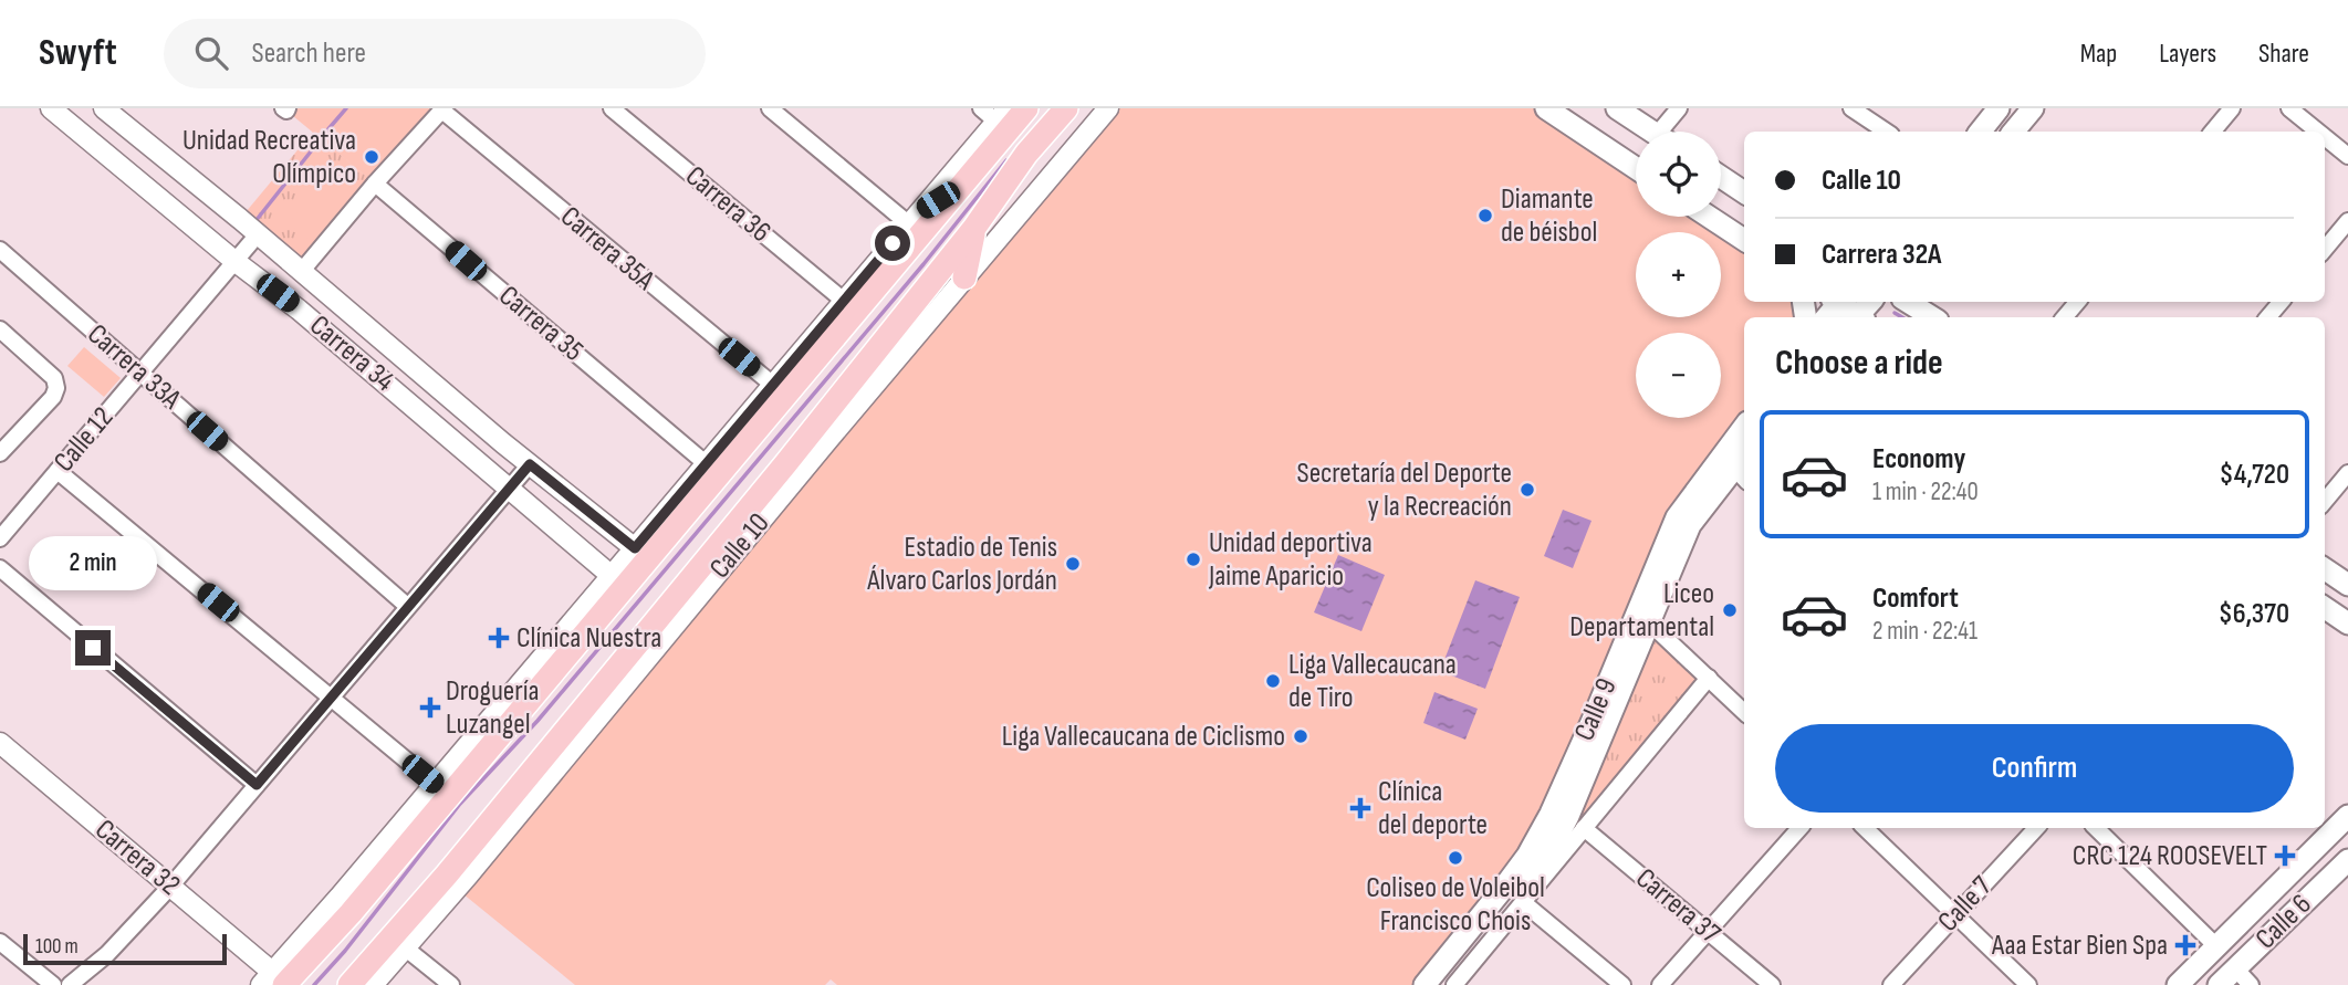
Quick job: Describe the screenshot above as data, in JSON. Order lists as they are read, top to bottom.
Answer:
{
  "streets": {
    "main road": ["Calle 10", "Calle 9", "Calle 6"],
    "street": [
      "Carrera 36",
      "Carrera 35A",
      "Carrera 35",
      "Carrera 34",
      "Carrera 33A",
      "Calle 12",
      "Carrera 32",
      "Calle 7",
      "Carrera 37"
    ]
  },
  "crossings": [
    ["Carrera 34", "Calle 12"],
    ["Carrera 33A", "Calle 12"],
    ["Calle 9", "Carrera 37"]
  ],
  "places": {
    "other": [
      "Unidad Recreativa Olímpico",
      "Diamante de béisbol",
      "Secretaría del Deporte y la Recreación",
      "Unidad deportiva Jaime Aparicio",
      "Estadio de Tenis Álvaro Carlos Jordán",
      "Liceo Departamental",
      "Liga Vallecaucana de Tiro",
      "Liga Vallecaucana de Ciclismo",
      "Coliseo de Voleibol Francisco Chois"
    ],
    "health": [
      "Clínica Nuestra",
      "Droguería Luzangel",
      "Clínica del deporte",
      "CRC 124 ROOSEVELT",
      "Aaa Estar Bien Spa"
    ]
  },
  "scale_bar": "100 m",
  "page": {
    "header": "Swyft",
    "search": "Search here",
    "nav": ["Map", "Layers", "Share"],
    "map_buttons": ["+", "−"],
    "banner": ["Calle 10", "Carrera 32A"],
    "heading": "Choose a ride",
    "list": [
      {
        "name": "Economy",
        "note": "1 min · 22:40",
        "value": "$4,720"
      },
      {
        "name": "Comfort",
        "note": "2 min · 22:41",
        "value": "$6,370"
      }
    ],
    "bubble": "2 min",
    "buttons": "Confirm",
    "scale": "100 m"
  }
}
